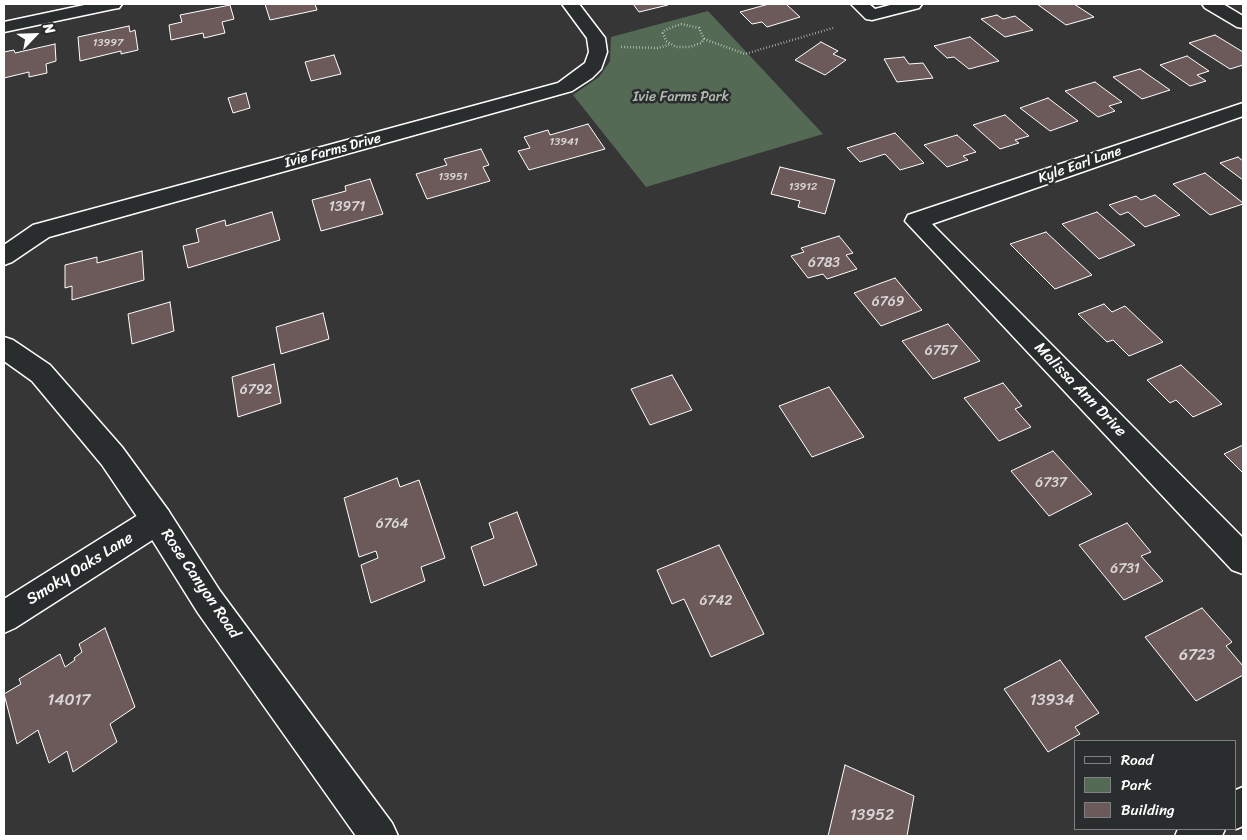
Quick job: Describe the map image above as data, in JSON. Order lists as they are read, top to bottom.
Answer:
{
  "streets": {
    "street": [
      "Ivie Farms Drive",
      "Kyle Earl Lane",
      "Malissa Ann Drive",
      "Smoky Oaks Lane",
      "Rose Canyon Road"
    ]
  },
  "crossings": [
    ["Kyle Earl Lane", "Malissa Ann Drive"],
    ["Smoky Oaks Lane", "Rose Canyon Road"]
  ],
  "parks": ["Ivie Farms Park"],
  "house_numbers": [
    "13997",
    "13941",
    "13951",
    "13912",
    "13971",
    "6783",
    "6769",
    "6757",
    "6792",
    "6737",
    "6764",
    "6731",
    "6742",
    "6723",
    "14017",
    "13934",
    "13952"
  ],
  "legend": ["Road", "Park", "Building"],
  "north": "top right"
}
